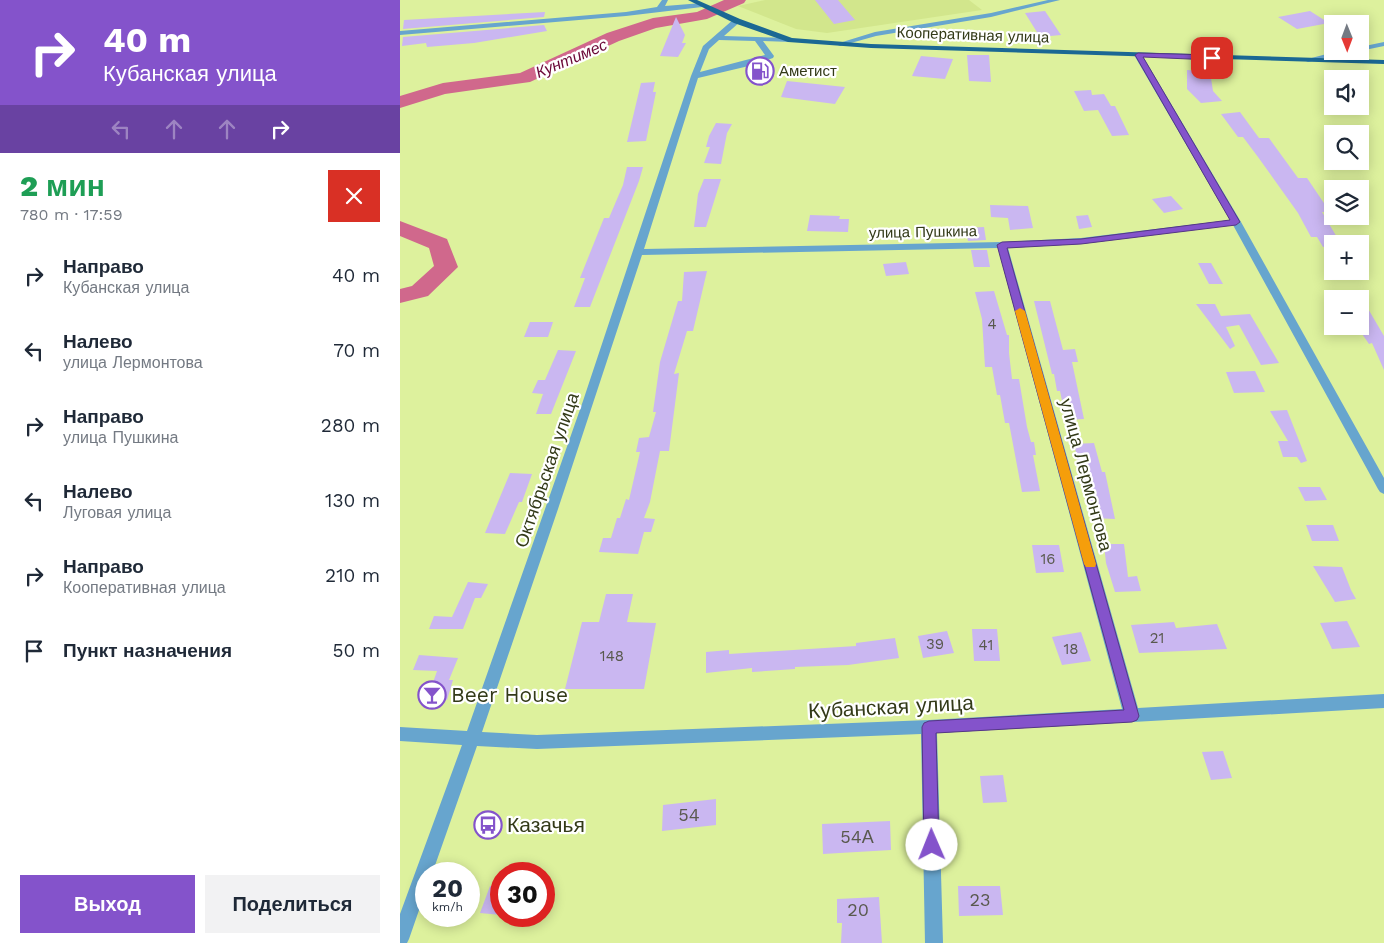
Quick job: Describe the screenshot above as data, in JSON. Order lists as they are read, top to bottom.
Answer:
{
  "streets": {
    "main road": ["Кооперативная улица"],
    "street": [
      "улица Пушкина",
      "Октябрьская улица",
      "улица Лермонтова",
      "Кубанская улица"
    ]
  },
  "crossings": [
    ["Кооперативная улица", "Октябрьская улица"],
    ["улица Пушкина", "Октябрьская улица"],
    ["улица Пушкина", "улица Лермонтова"],
    ["Октябрьская улица", "Кубанская улица"],
    ["улица Лермонтова", "Кубанская улица"]
  ],
  "water": ["Кунтимес"],
  "places": {
    "fuel station": ["Аметист"],
    "bar": ["Beer House"],
    "bus stop": ["Казачья"]
  },
  "house_numbers": [
    "4",
    "16",
    "21",
    "39",
    "41",
    "18",
    "148",
    "54",
    "54А",
    "23",
    "20"
  ],
  "north": "bottom",
  "page": {
    "turn": ["40 m", "Кубанская улица"],
    "map_buttons": ["+", "−"],
    "heading": ["2 мин", "780 m · 17:59"],
    "list": [
      {
        "name": "Направо",
        "note": "Кубанская улица",
        "value": "40 m"
      },
      {
        "name": "Налево",
        "note": "улица Лермонтова",
        "value": "70 m"
      },
      {
        "name": "Направо",
        "note": "улица Пушкина",
        "value": "280 m"
      },
      {
        "name": "Налево",
        "note": "Луговая улица",
        "value": "130 m"
      },
      {
        "name": "Направо",
        "note": "Кооперативная улица",
        "value": "210 m"
      },
      {
        "name": "Пункт назначения",
        "value": "50 m"
      }
    ],
    "speed": "20 km/h",
    "limit": "30",
    "buttons": ["Выход", "Поделиться"]
  }
}
